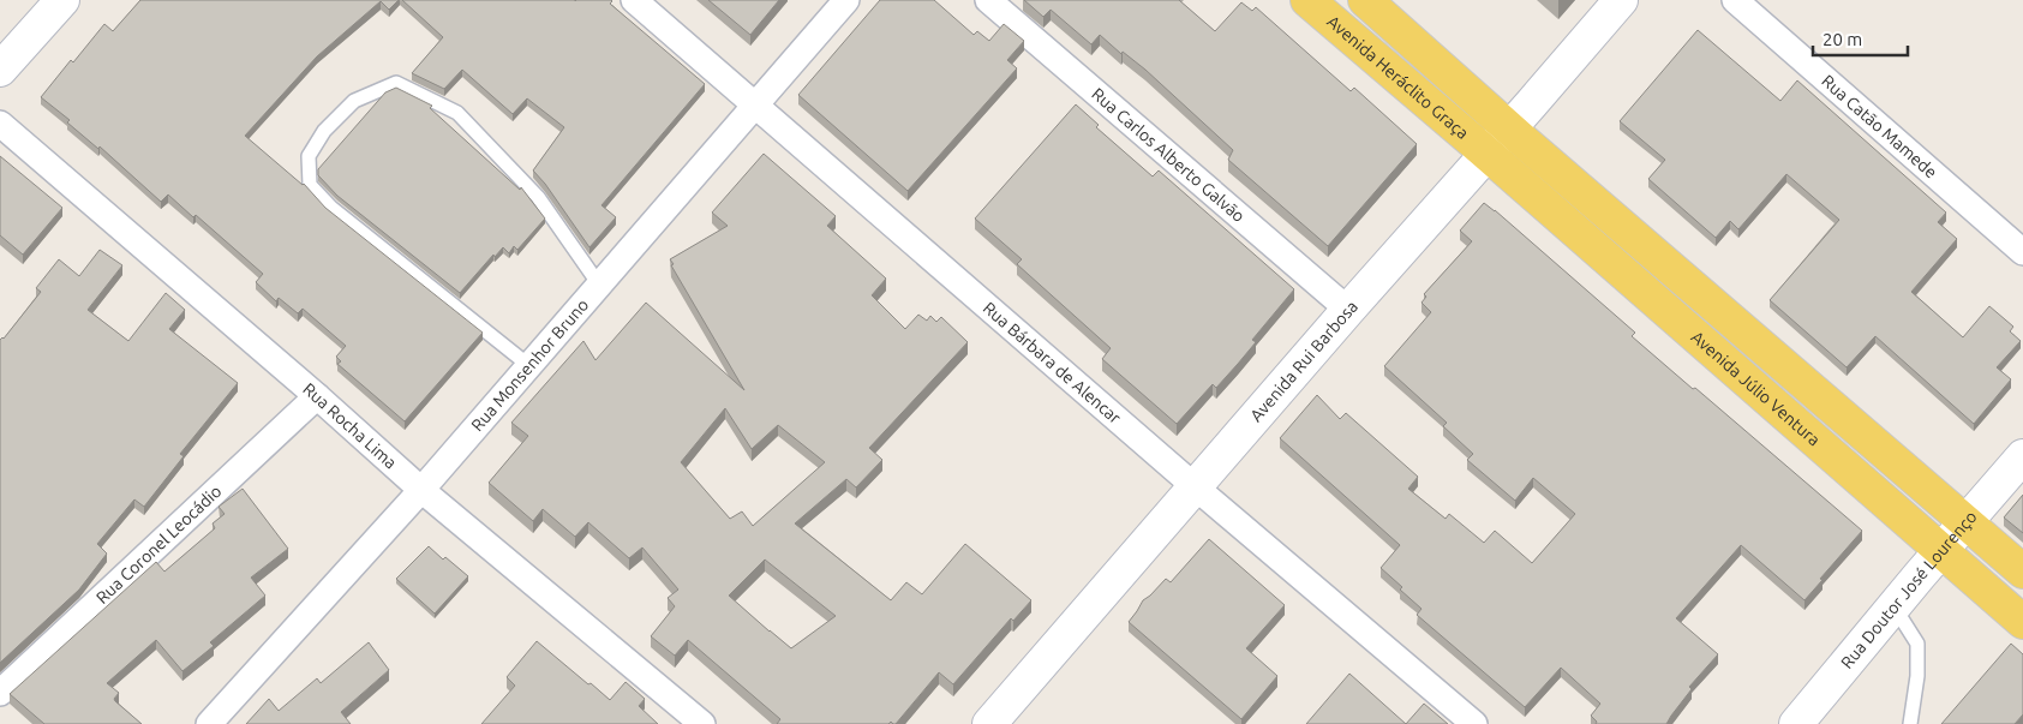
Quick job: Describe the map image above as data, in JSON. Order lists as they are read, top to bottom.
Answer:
{
  "streets": {
    "main road": [
      "Avenida Heráclito Graça",
      "Avenida Rui Barbosa",
      "Avenida Júlio Ventura",
      "Rua Doutor José Lourenço"
    ],
    "street": [
      "Rua Catão Mamede",
      "Rua Carlos Alberto Galvão",
      "Rua Monsenhor Bruno",
      "Rua Bárbara de Alencar",
      "Rua Rocha Lima",
      "Rua Coronel Leocádio"
    ]
  },
  "crossings": [
    ["Avenida Heráclito Graça", "Avenida Rui Barbosa"],
    ["Avenida Heráclito Graça", "Avenida Júlio Ventura"],
    ["Rua Carlos Alberto Galvão", "Avenida Rui Barbosa"],
    ["Avenida Rui Barbosa", "Rua Bárbara de Alencar"],
    ["Avenida Rui Barbosa", "Avenida Júlio Ventura"],
    ["Rua Monsenhor Bruno", "Rua Bárbara de Alencar"],
    ["Rua Monsenhor Bruno", "Rua Rocha Lima"],
    ["Avenida Júlio Ventura", "Rua Doutor José Lourenço"],
    ["Rua Rocha Lima", "Rua Coronel Leocádio"]
  ],
  "scale_bar": "20 m"
}
